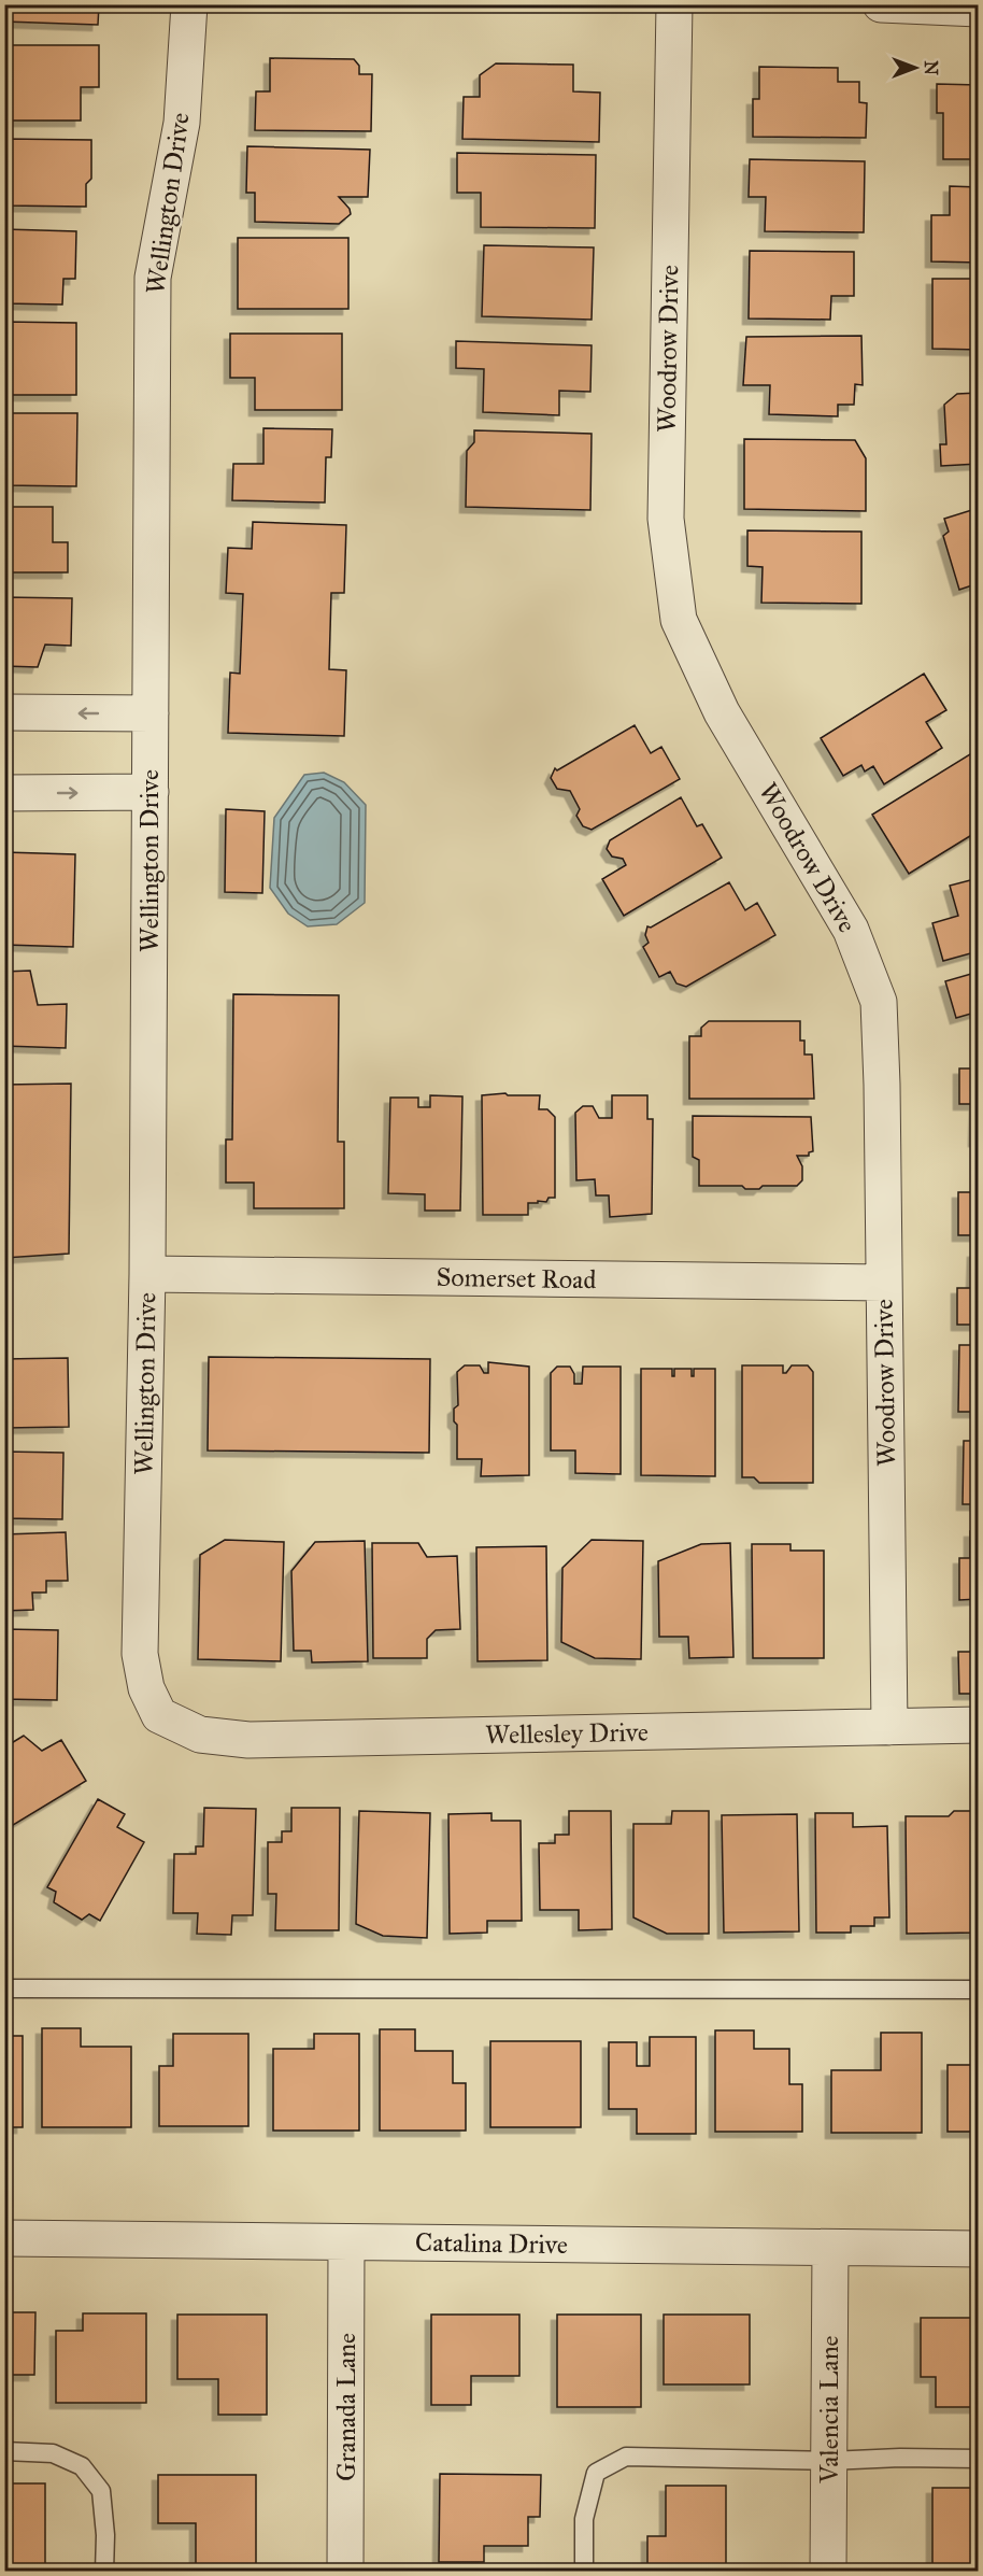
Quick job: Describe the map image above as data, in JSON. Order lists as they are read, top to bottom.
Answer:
{
  "streets": {
    "street": [
      "Wellington Drive",
      "Woodrow Drive",
      "Somerset Road",
      "Wellesley Drive",
      "Catalina Drive",
      "Granada Lane",
      "Valencia Lane"
    ]
  },
  "crossings": [
    ["Wellington Drive", "Somerset Road"],
    ["Wellington Drive", "Wellesley Drive"],
    ["Woodrow Drive", "Somerset Road"],
    ["Woodrow Drive", "Wellesley Drive"],
    ["Catalina Drive", "Granada Lane"],
    ["Catalina Drive", "Valencia Lane"]
  ],
  "north": "right"
}
